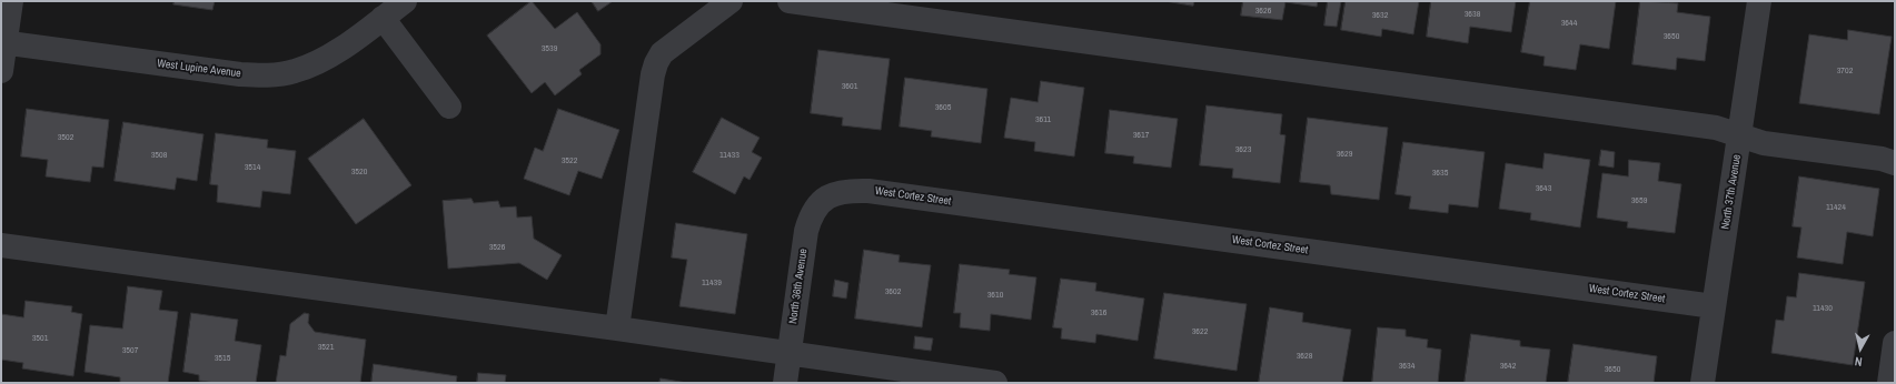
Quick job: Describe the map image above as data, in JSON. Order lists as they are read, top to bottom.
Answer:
{
  "streets": {
    "street": [
      "West Lupine Avenue",
      "North 37th Avenue",
      "West Cortez Street",
      "North 36th Avenue"
    ]
  },
  "crossings": [
    ["North 37th Avenue", "West Cortez Street"],
    ["West Cortez Street", "North 36th Avenue"]
  ],
  "house_numbers": [
    "3626",
    "3638",
    "3632",
    "3644",
    "3650",
    "3539",
    "3702",
    "3601",
    "3605",
    "3611",
    "3617",
    "3502",
    "3623",
    "3629",
    "3508",
    "11433",
    "3522",
    "3514",
    "3520",
    "3635",
    "3643",
    "3659",
    "11424",
    "3526",
    "11439",
    "3602",
    "3610",
    "11430",
    "3616",
    "3622",
    "3501",
    "3521",
    "3507",
    "3628",
    "3515",
    "3634",
    "3642",
    "3650"
  ],
  "north": "bottom"
}
